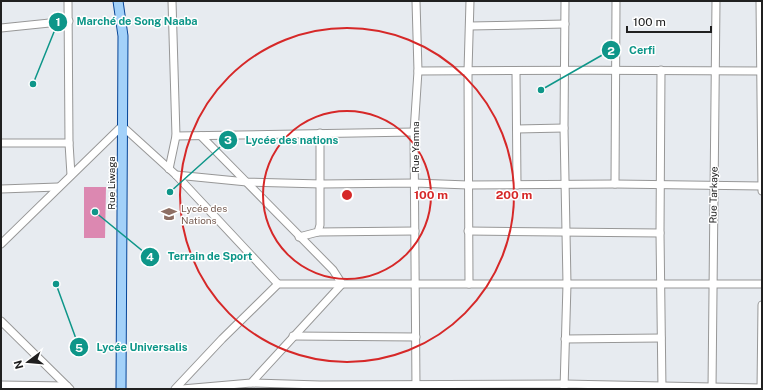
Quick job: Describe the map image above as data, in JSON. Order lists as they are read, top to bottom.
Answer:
{
  "streets": {
    "main road": ["Rue Liwaga"],
    "street": ["Rue Yamna", "Rue Tarkaye"]
  },
  "places": {
    "other": [
      "Marché de Song Naaba",
      "Cerfi",
      "Lycée des nations",
      "Terrain de Sport",
      "Lycée Universalis"
    ],
    "school or university": ["Lycée des Nations"]
  },
  "scale_bar": "100 m",
  "north": "left",
  "rings": ["100 m", "200 m"]
}
